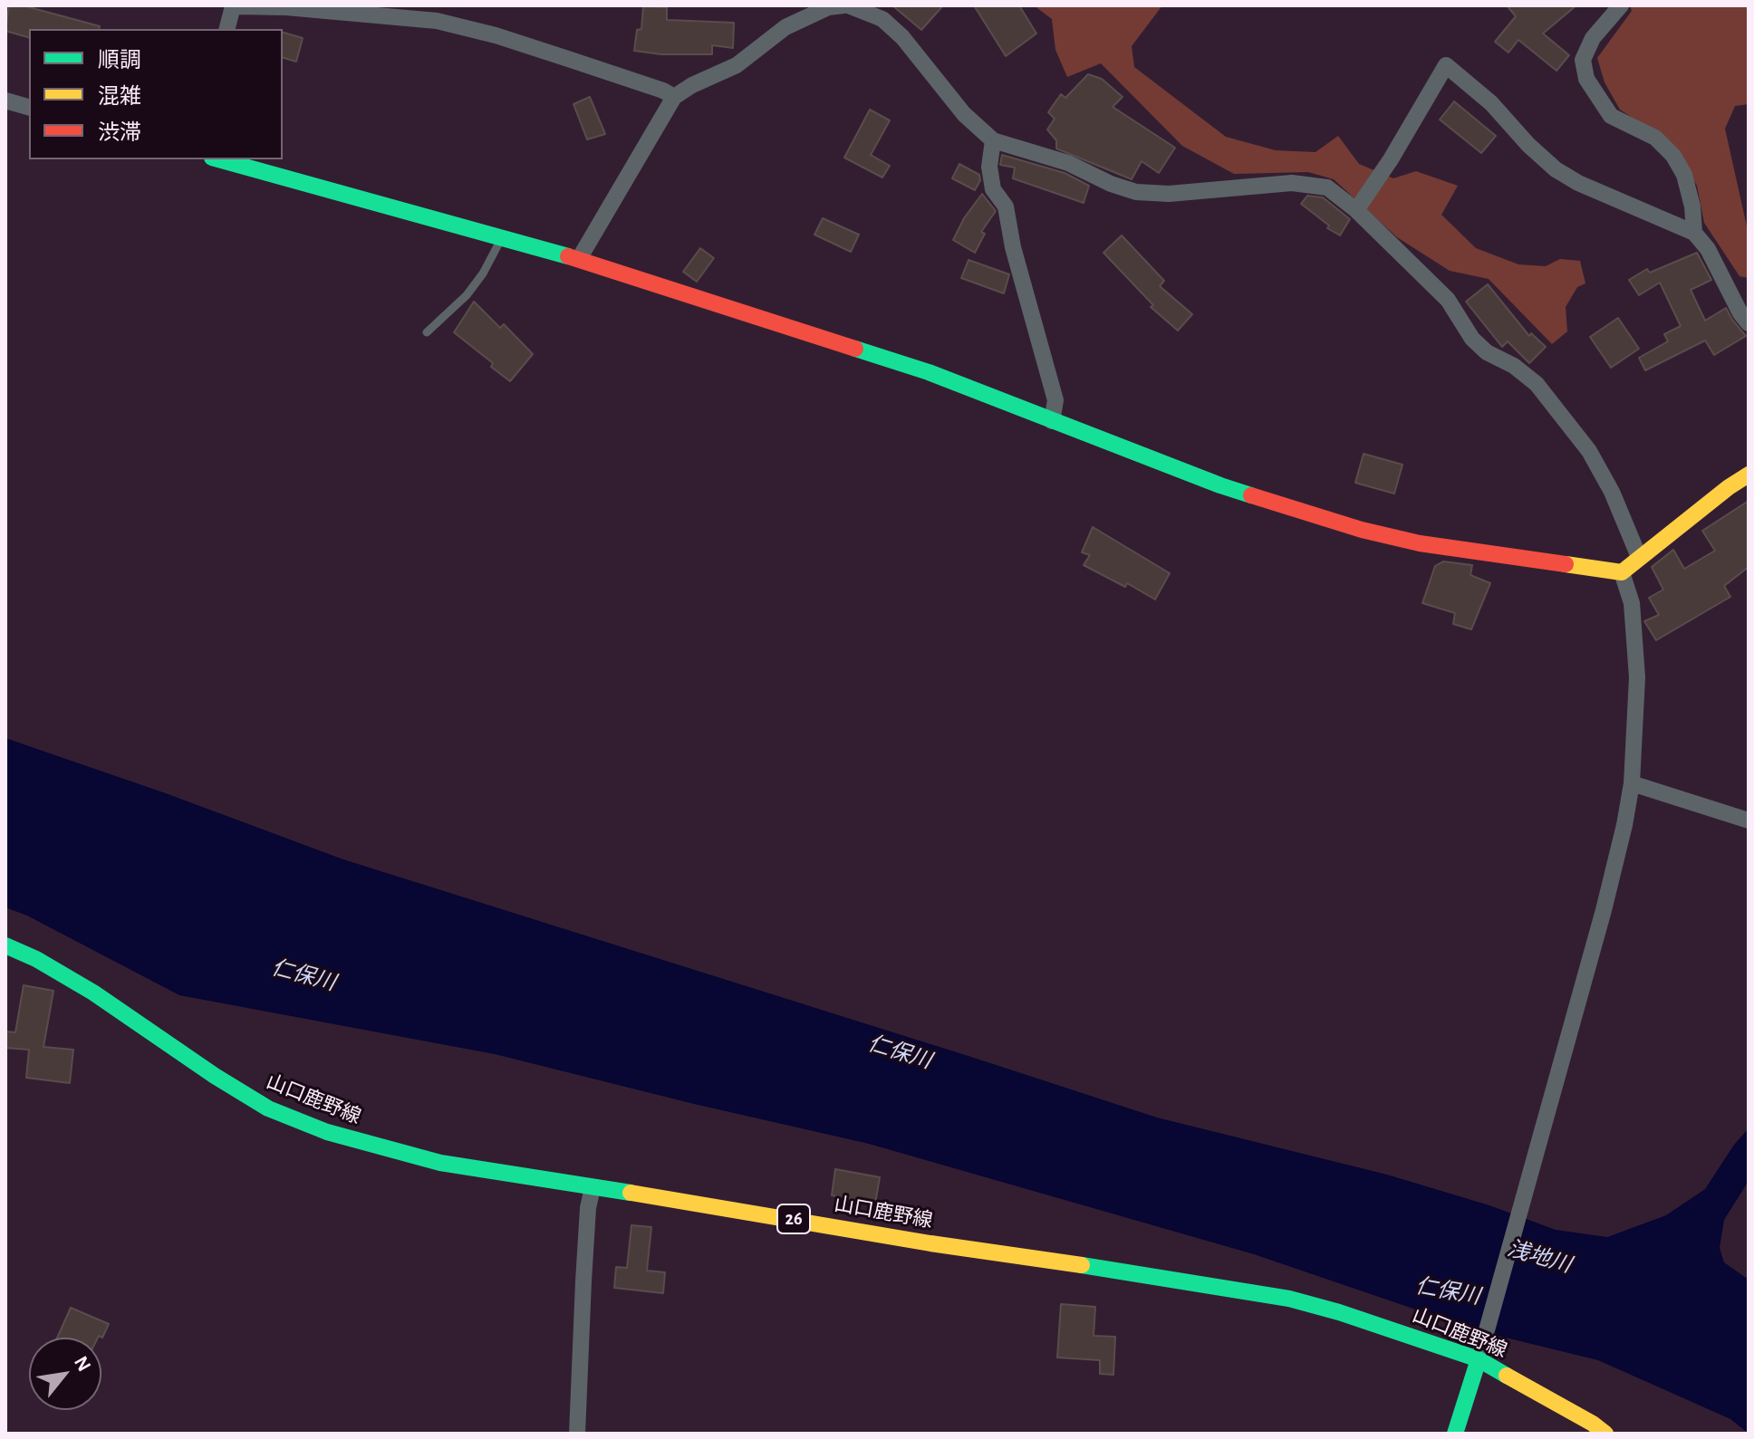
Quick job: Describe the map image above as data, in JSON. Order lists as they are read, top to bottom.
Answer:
{
  "streets": {
    "street": ["山口鹿野線", "26"]
  },
  "water": ["仁保川", "浅地川"],
  "legend": ["順調", "混雑", "渋滞"],
  "north": "top right"
}
